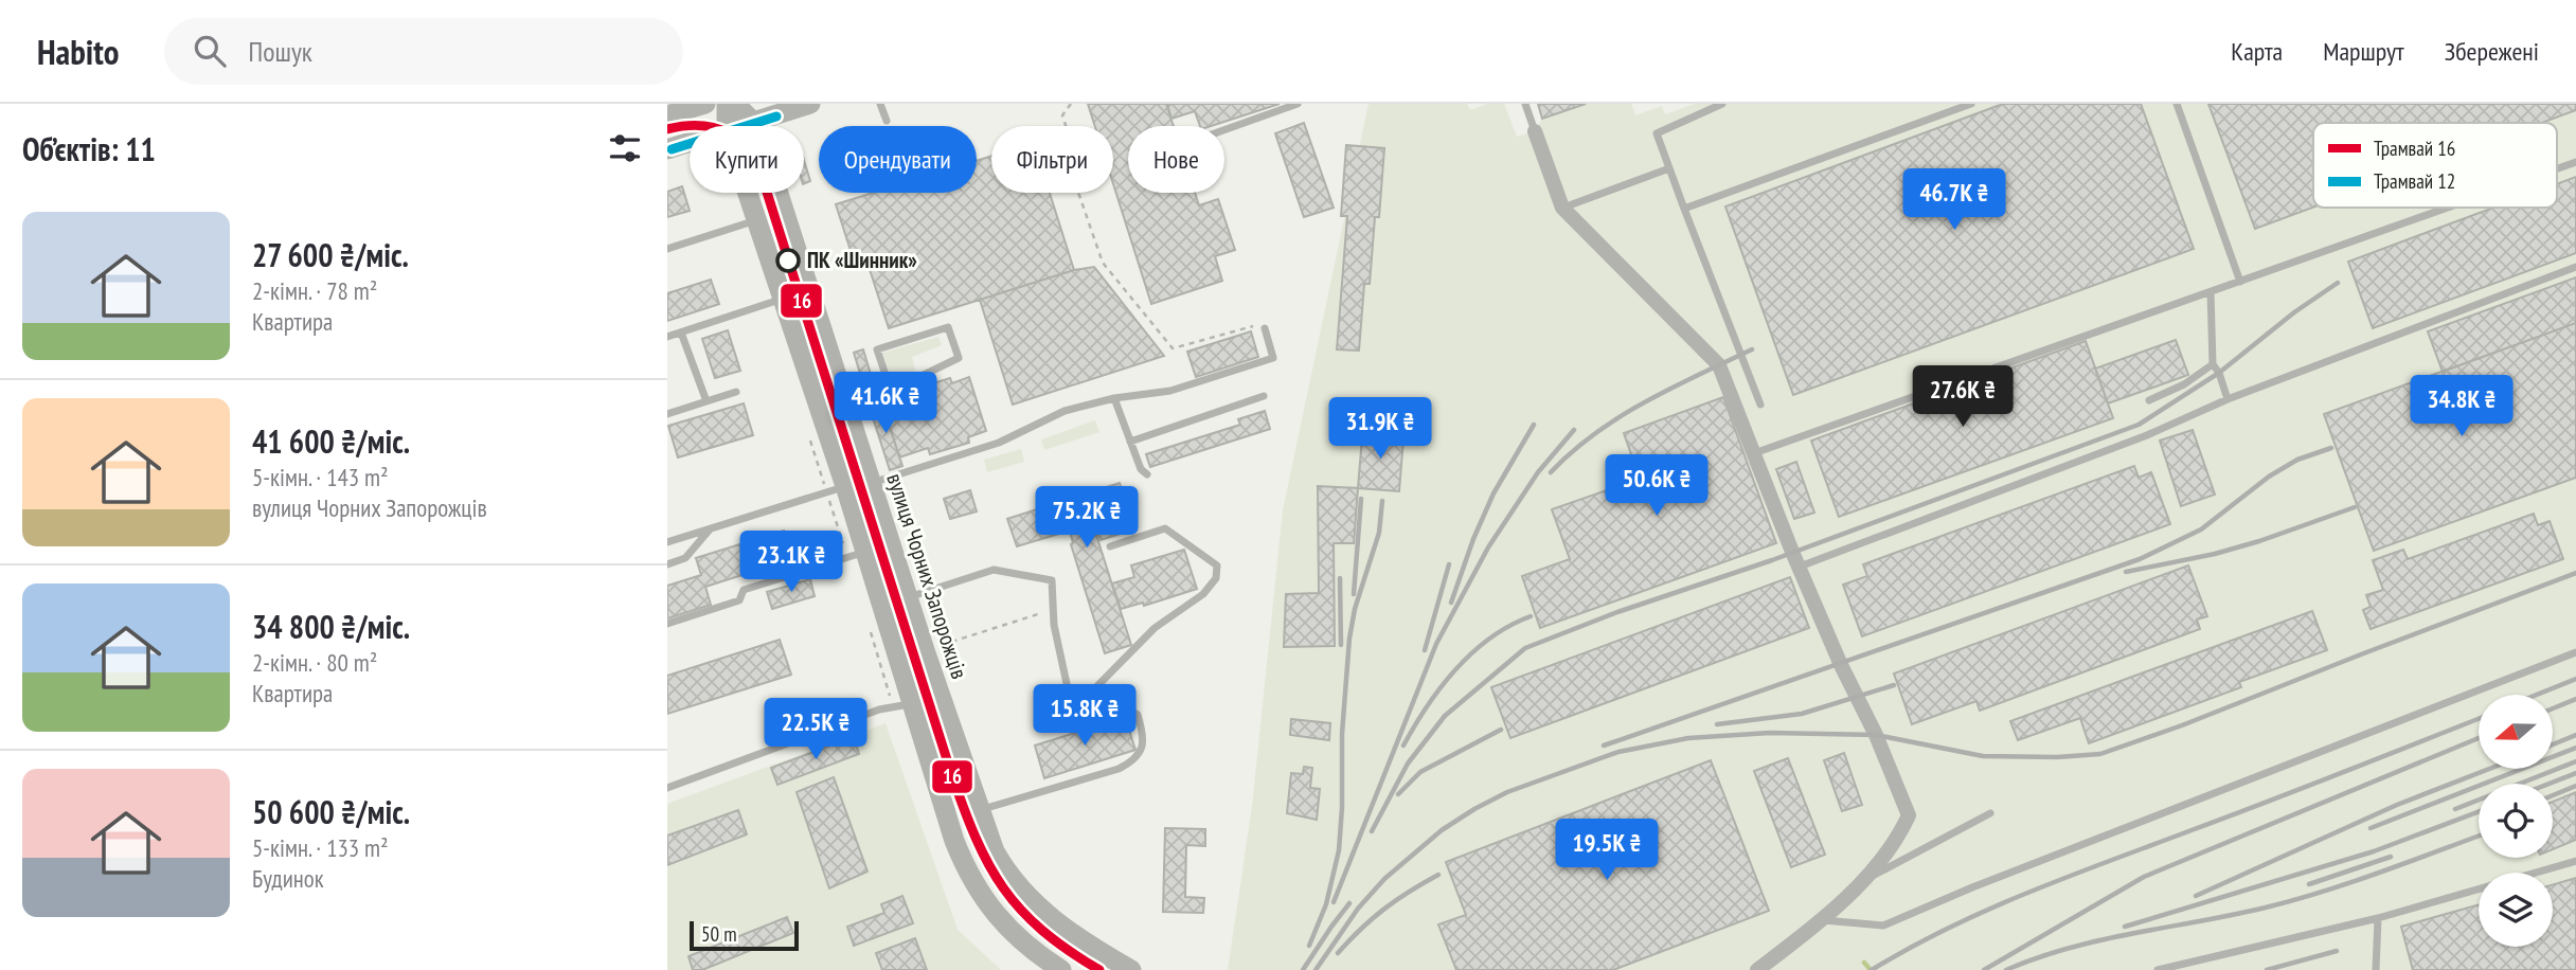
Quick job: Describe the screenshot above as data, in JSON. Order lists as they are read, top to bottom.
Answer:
{
  "streets": {
    "main road": ["вулиця Чорних Запорожців"]
  },
  "places": ["ПК «Шинник»"],
  "lines": ["tram line 12", "tram line 16"],
  "legend": ["Трамвай 16", "Трамвай 12"],
  "scale_bar": "50 m",
  "north": "left",
  "page": {
    "header": "Habito",
    "search": "Пошук",
    "nav": ["Карта", "Маршрут", "Збережені"],
    "heading": "Об’єктів: 11",
    "chip": [
      "Купити",
      "Орендувати",
      "Фільтри",
      "Нове"
    ],
    "price": [
      "46.7K ₴",
      "27.6K ₴",
      "41.6K ₴",
      "34.8K ₴",
      "31.9K ₴",
      "50.6K ₴",
      "75.2K ₴",
      "23.1K ₴",
      "15.8K ₴",
      "22.5K ₴",
      "19.5K ₴"
    ],
    "list": [
      {
        "name": "27 600 ₴/міс.",
        "note": "2-кімн. · 78 m² · Квартира"
      },
      {
        "name": "41 600 ₴/міс.",
        "note": "5-кімн. · 143 m² · вулиця Чорних Запорожців"
      },
      {
        "name": "34 800 ₴/міс.",
        "note": "2-кімн. · 80 m² · Квартира"
      },
      {
        "name": "50 600 ₴/міс.",
        "note": "5-кімн. · 133 m² · Будинок"
      }
    ],
    "scale": "50 m"
  }
}
